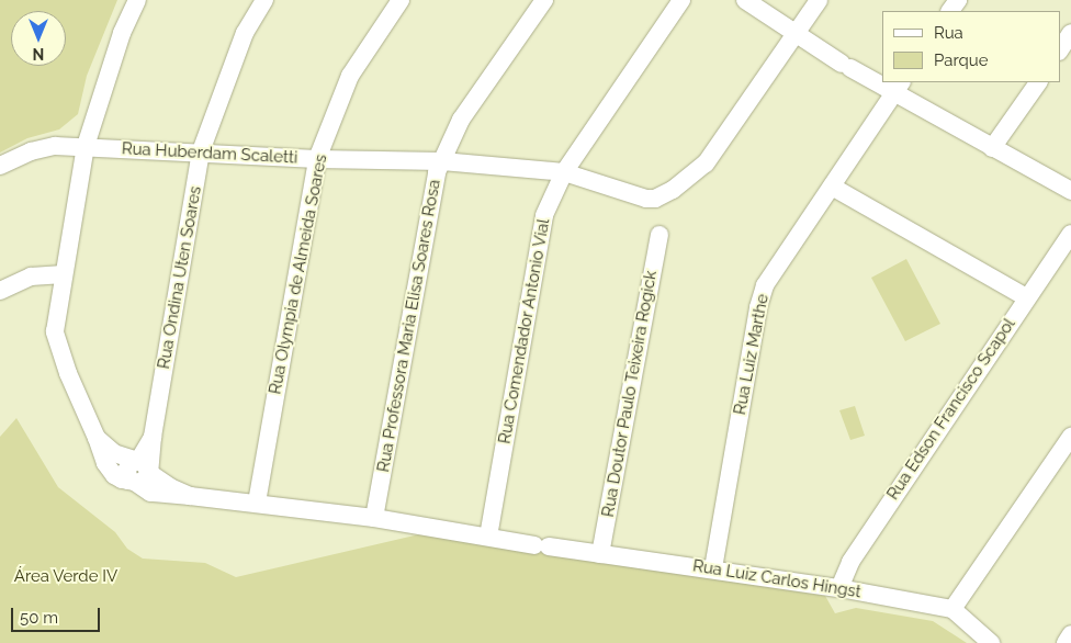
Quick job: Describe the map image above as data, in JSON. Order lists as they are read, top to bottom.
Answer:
{
  "streets": {
    "street": [
      "Rua Huberdam Scaletti",
      "Rua Olympia de Almeida Soares",
      "Rua Ondina Uten Soares",
      "Rua Professora Maria Elisa Soares Rosa",
      "Rua Comendador Antonio Vial",
      "Rua Luiz Marthe",
      "Rua Doutor Paulo Teixeira Rogick",
      "Rua Edson Francisco Scapol",
      "Rua Luiz Carlos Hingst"
    ]
  },
  "crossings": [
    ["Rua Huberdam Scaletti", "Rua Olympia de Almeida Soares"],
    ["Rua Huberdam Scaletti", "Rua Ondina Uten Soares"],
    ["Rua Huberdam Scaletti", "Rua Professora Maria Elisa Soares Rosa"],
    ["Rua Huberdam Scaletti", "Rua Comendador Antonio Vial"],
    ["Rua Olympia de Almeida Soares", "Rua Luiz Carlos Hingst"],
    ["Rua Ondina Uten Soares", "Rua Luiz Carlos Hingst"],
    ["Rua Professora Maria Elisa Soares Rosa", "Rua Luiz Carlos Hingst"],
    ["Rua Comendador Antonio Vial", "Rua Luiz Carlos Hingst"],
    ["Rua Luiz Marthe", "Rua Luiz Carlos Hingst"],
    ["Rua Doutor Paulo Teixeira Rogick", "Rua Luiz Carlos Hingst"],
    ["Rua Edson Francisco Scapol", "Rua Luiz Carlos Hingst"]
  ],
  "parks": ["Área Verde IV"],
  "legend": ["Rua", "Parque"],
  "scale_bar": "50 m",
  "north": "bottom"
}
